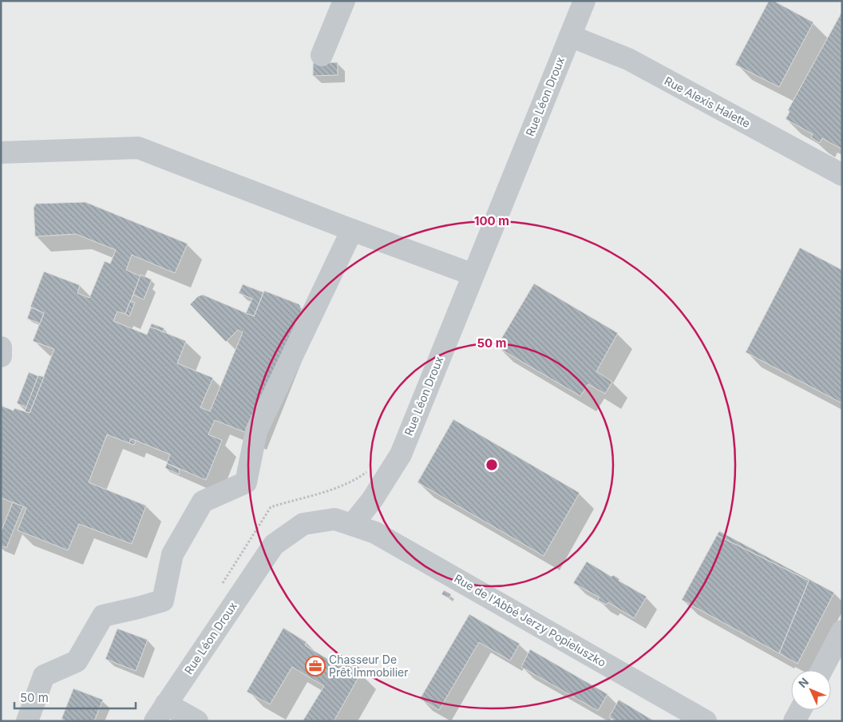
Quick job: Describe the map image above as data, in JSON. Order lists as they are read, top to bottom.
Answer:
{
  "streets": {
    "street": ["Rue Léon Droux", "Rue Alexis Halette", "Rue de l'Abbé Jerzy Popieluszko"]
  },
  "crossings": [
    ["Rue Léon Droux", "Rue Alexis Halette"],
    ["Rue Léon Droux", "Rue de l'Abbé Jerzy Popieluszko"]
  ],
  "places": {
    "office": ["Chasseur De Prêt Immobilier"]
  },
  "scale_bar": "50 m",
  "north": "top left",
  "rings": ["100 m", "50 m"]
}
